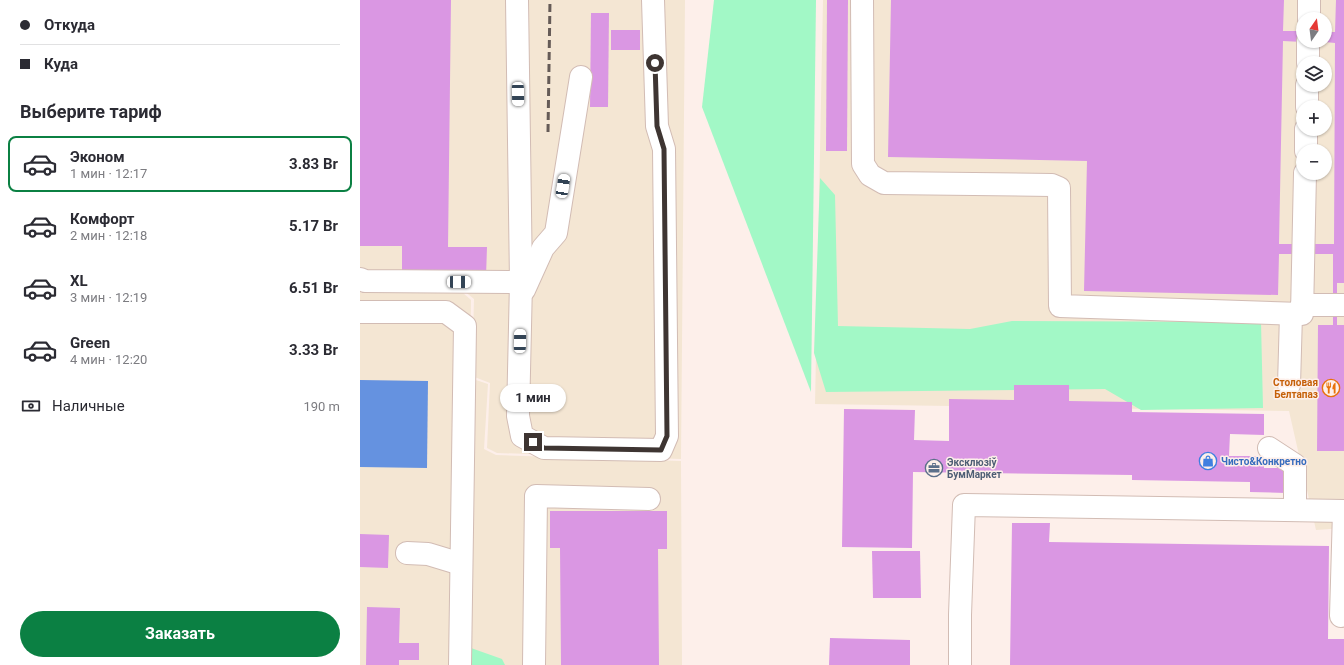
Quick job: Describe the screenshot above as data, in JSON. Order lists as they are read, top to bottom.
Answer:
{
  "places": {
    "restaurant": ["Столовая Белтапаз"],
    "shop": ["Чисто&Конкретно"],
    "office": ["Эксклюзіў БумМаркет"]
  },
  "north": "top",
  "page": {
    "banner": ["Откуда", "Куда"],
    "map_buttons": ["+", "−"],
    "heading": "Выберите тариф",
    "list": [
      {
        "name": "Эконом",
        "note": "1 мин · 12:17",
        "value": "3.83 Br"
      },
      {
        "name": "Комфорт",
        "note": "2 мин · 12:18",
        "value": "5.17 Br"
      },
      {
        "name": "XL",
        "note": "3 мин · 12:19",
        "value": "6.51 Br"
      },
      {
        "name": "Green",
        "note": "4 мин · 12:20",
        "value": "3.33 Br"
      }
    ],
    "pay": ["Наличные", "190 m"],
    "bubble": "1 мин",
    "buttons": "Заказать"
  }
}
